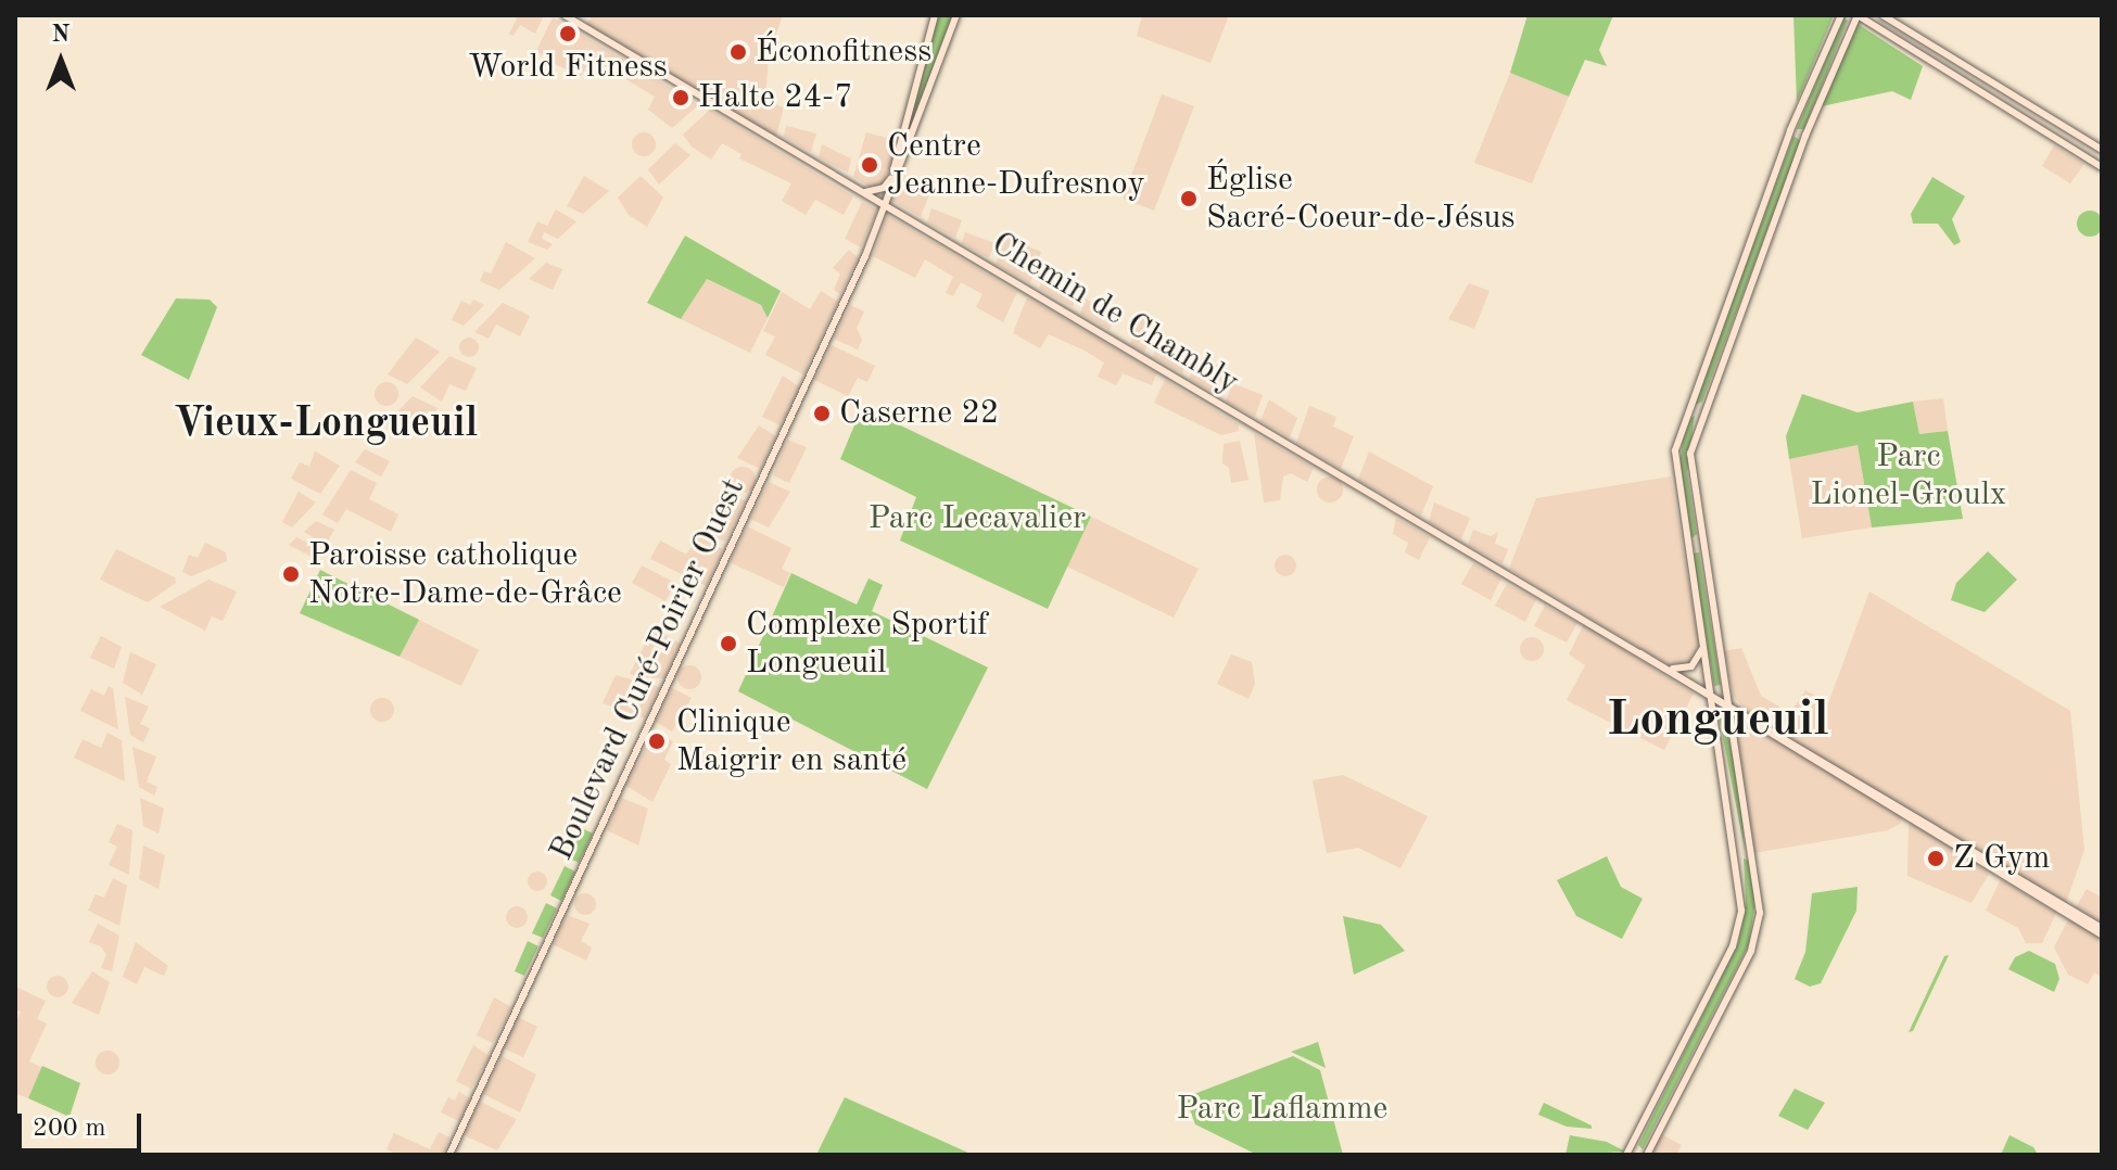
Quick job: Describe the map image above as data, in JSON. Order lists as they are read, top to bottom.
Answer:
{
  "streets": {
    "main road": ["Chemin de Chambly", "Boulevard Curé-Poirier Ouest"]
  },
  "crossings": [
    ["Chemin de Chambly", "Boulevard Curé-Poirier Ouest"]
  ],
  "districts": ["Vieux-Longueuil", "Longueuil"],
  "parks": ["Parc Lionel-Groulx", "Parc Lecavalier", "Parc Laflamme"],
  "places": [
    "World Fitness",
    "Éconofitness",
    "Halte 24-7",
    "Centre Jeanne-Dufresnoy",
    "Église Sacré-Coeur-de-Jésus",
    "Caserne 22",
    "Paroisse catholique Notre-Dame-de-Grâce",
    "Complexe Sportif Longueuil",
    "Clinique Maigrir en santé",
    "Z Gym"
  ],
  "scale_bar": "200 m",
  "north": "top"
}
